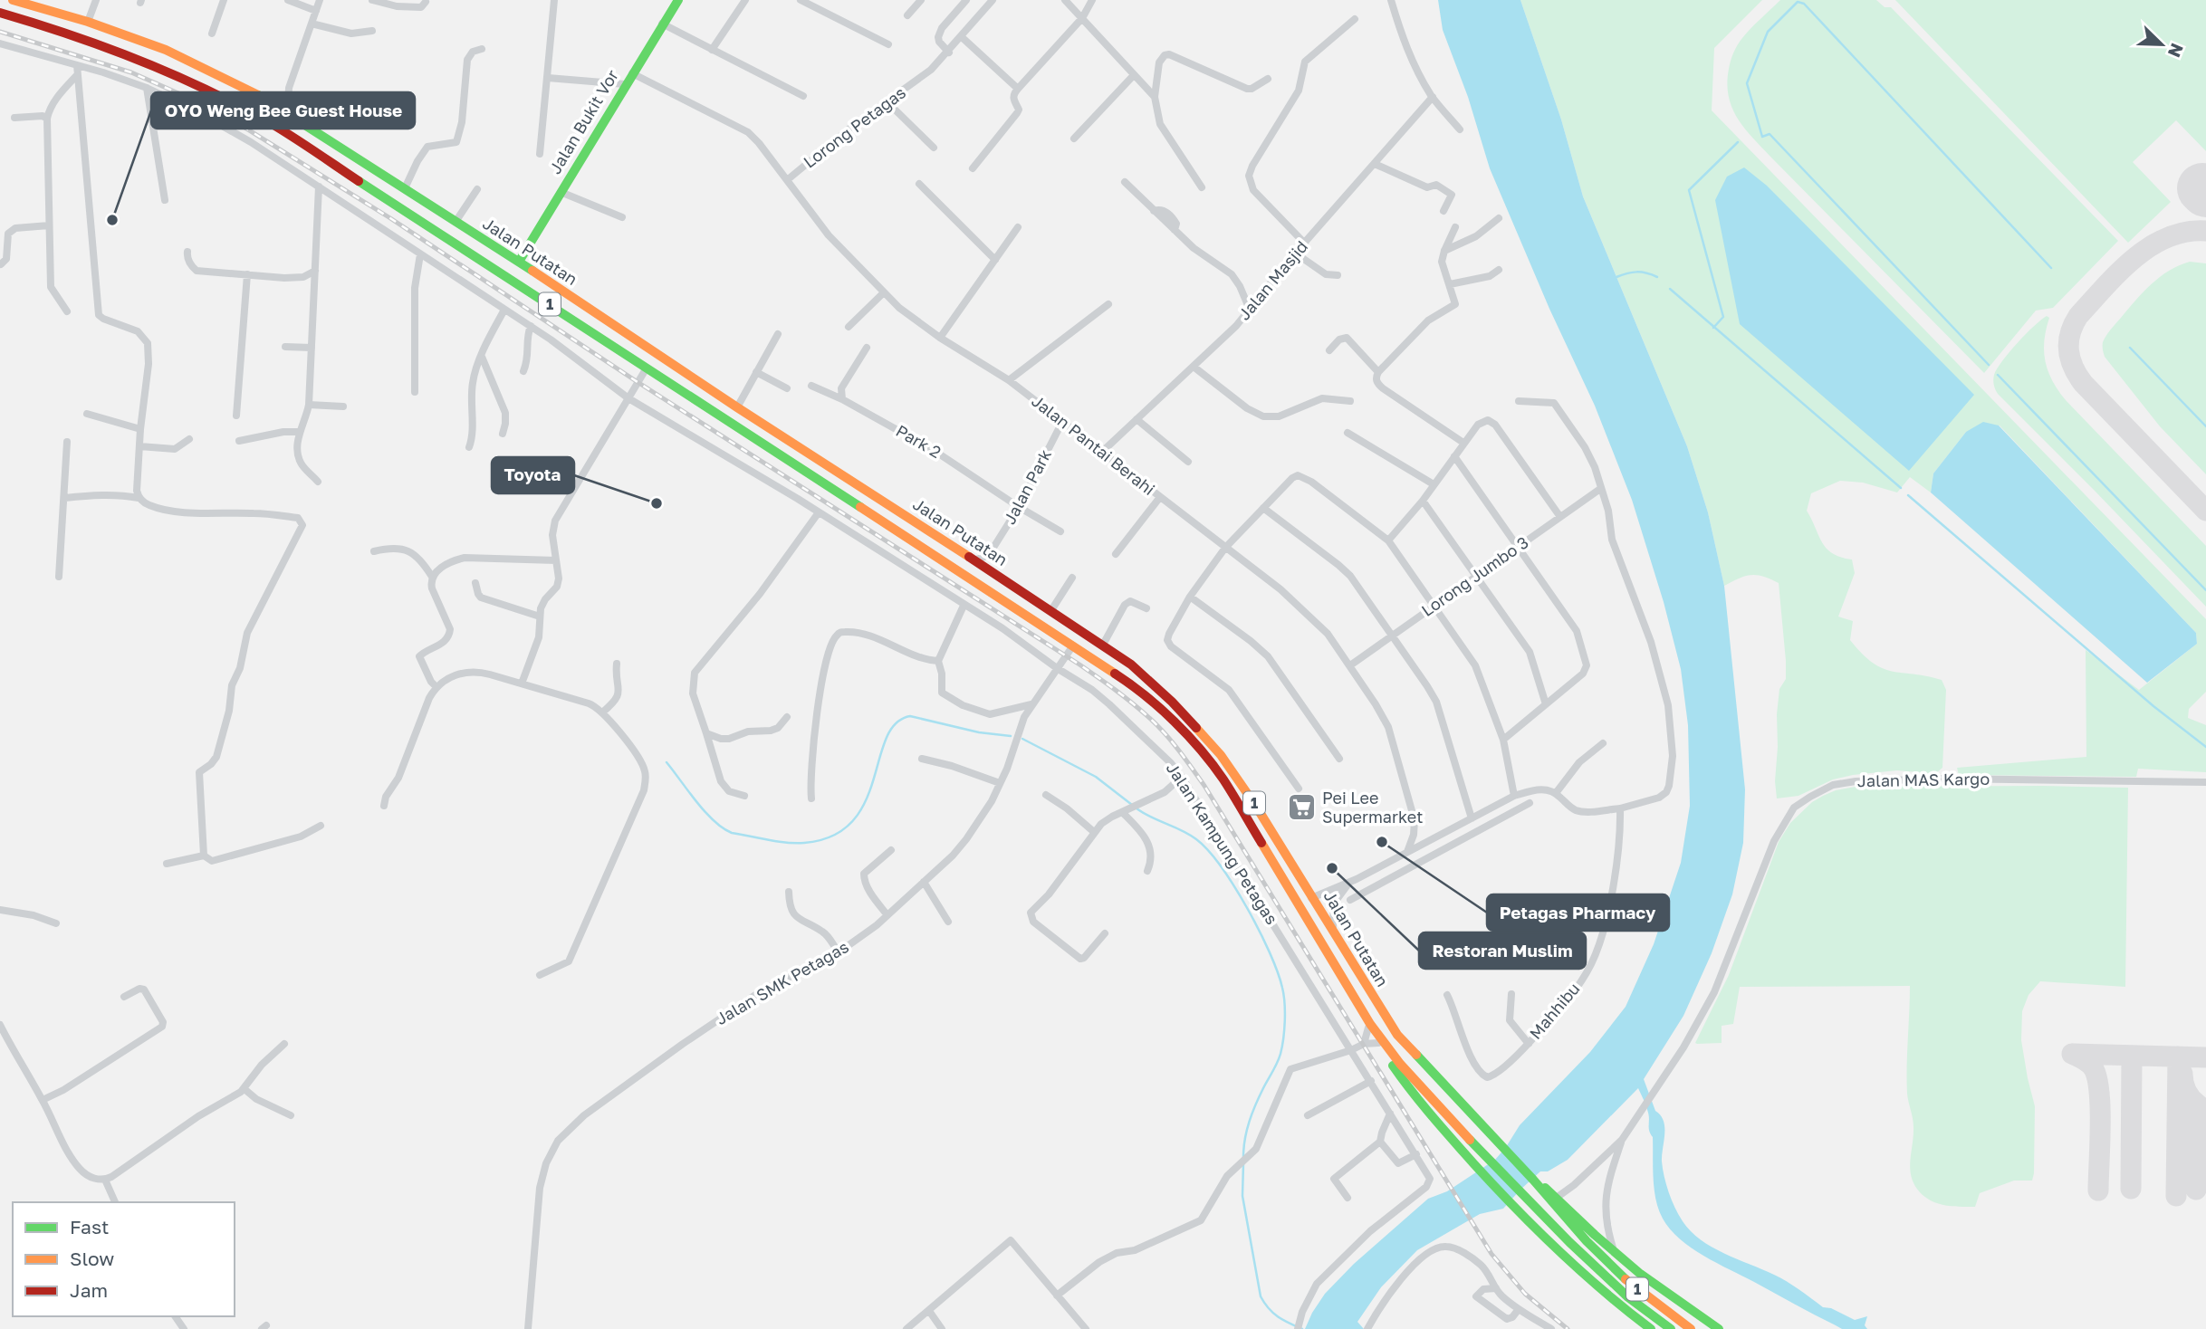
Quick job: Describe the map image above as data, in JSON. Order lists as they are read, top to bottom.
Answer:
{
  "streets": {
    "main road": ["Jalan Bukit Vor", "Jalan Putatan", "1"],
    "street": [
      "Lorong Petagas",
      "Jalan Masjid",
      "Park 2",
      "Jalan Pantai Berahi",
      "Jalan Park",
      "Lorong Jumbo 3",
      "Jalan MAS Kargo",
      "Jalan Kampung Petagas",
      "Jalan SMK Petagas",
      "Mahhibu"
    ]
  },
  "crossings": [
    ["Jalan Bukit Vor", "Jalan Putatan"],
    ["Jalan Bukit Vor", "Jalan Pantai Berahi"],
    ["Lorong Petagas", "Jalan Pantai Berahi"],
    ["Jalan Putatan", "Jalan Park"],
    ["Jalan Putatan", "Jalan SMK Petagas"],
    ["Jalan Masjid", "Jalan Pantai Berahi"],
    ["Park 2", "Jalan Park"],
    ["Jalan Pantai Berahi", "Jalan Park"],
    ["Jalan Pantai Berahi", "Lorong Jumbo 3"],
    ["Jalan Kampung Petagas", "Jalan SMK Petagas"]
  ],
  "places": {
    "other": [
      "OYO Weng Bee Guest House",
      "Toyota",
      "Petagas Pharmacy",
      "Restoran Muslim"
    ],
    "supermarket": ["Pei Lee Supermarket"]
  },
  "legend": ["Fast", "Slow", "Jam"],
  "north": "bottom right"
}
